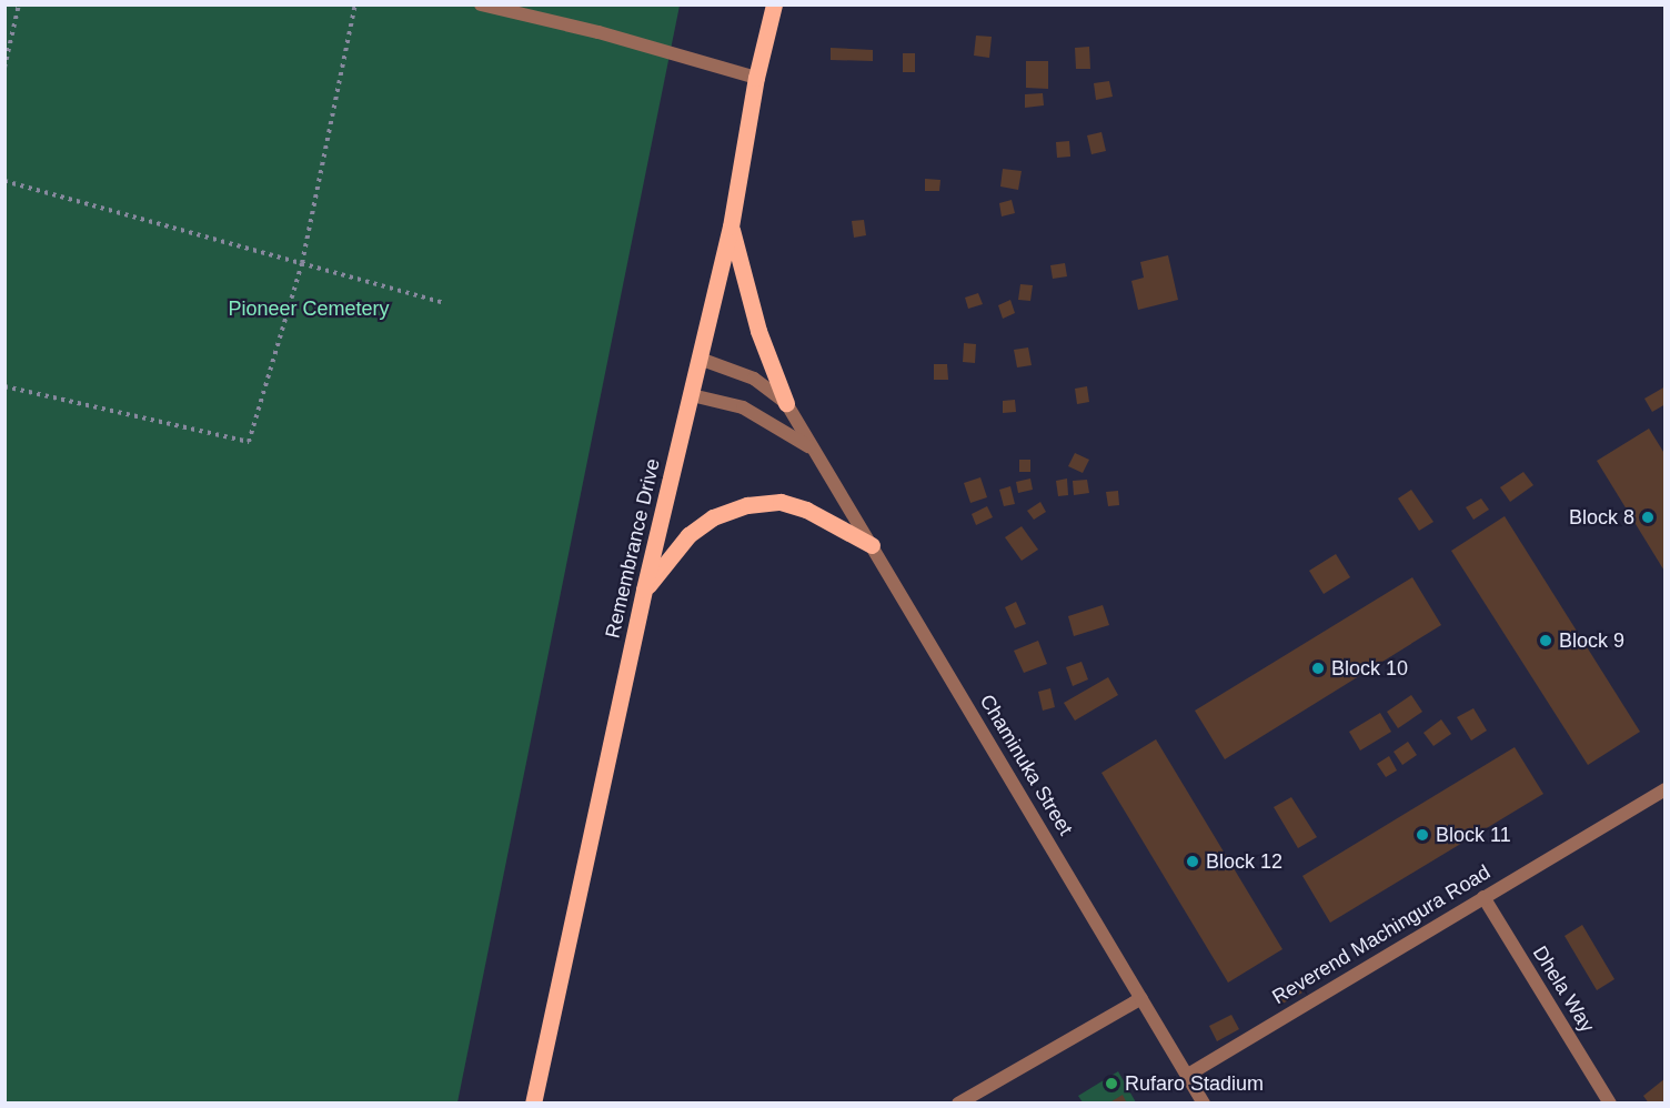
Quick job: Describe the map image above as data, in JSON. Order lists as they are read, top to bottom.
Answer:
{
  "streets": {
    "main road": ["Remembrance Drive"],
    "street": ["Chaminuka Street", "Reverend Machingura Road", "Dhela Way"]
  },
  "crossings": [
    ["Chaminuka Street", "Reverend Machingura Road"],
    ["Reverend Machingura Road", "Dhela Way"]
  ],
  "parks": ["Pioneer Cemetery"],
  "places": [
    "Block 8",
    "Block 9",
    "Block 10",
    "Block 11",
    "Block 12",
    "Rufaro Stadium"
  ]
}
